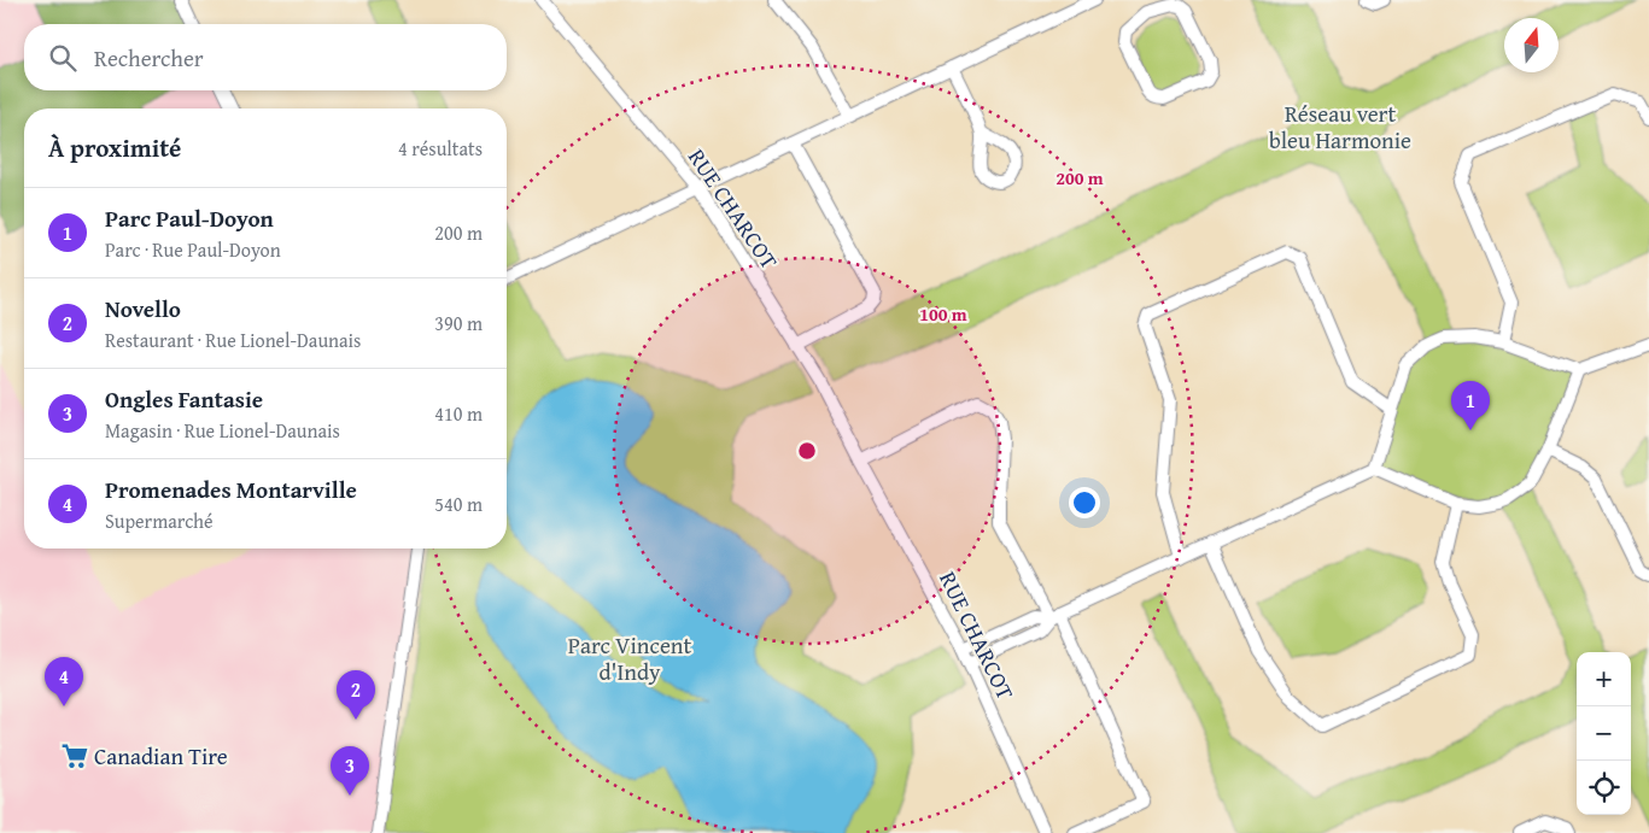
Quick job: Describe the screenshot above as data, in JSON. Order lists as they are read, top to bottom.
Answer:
{
  "streets": {
    "street": ["RUE CHARCOT"]
  },
  "parks": ["Réseau vert bleu Harmonie", "Parc Vincent d'Indy"],
  "places": {
    "supermarket": ["Canadian Tire"]
  },
  "north": "top",
  "page": {
    "search": "Rechercher",
    "heading": ["À proximité", "4 résultats"],
    "list": [
      {
        "mark": "1",
        "name": "Parc Paul-Doyon",
        "note": "Parc · Rue Paul-Doyon",
        "value": "200 m"
      },
      {
        "mark": "2",
        "name": "Novello",
        "note": "Restaurant · Rue Lionel-Daunais",
        "value": "390 m"
      },
      {
        "mark": "3",
        "name": "Ongles Fantasie",
        "note": "Magasin · Rue Lionel-Daunais",
        "value": "410 m"
      },
      {
        "mark": "4",
        "name": "Promenades Montarville",
        "note": "Supermarché",
        "value": "540 m"
      }
    ],
    "pins": [
      "1",
      "4",
      "2",
      "3"
    ],
    "map_buttons": ["+", "−"]
  },
  "rings": ["200 m", "100 m"]
}
